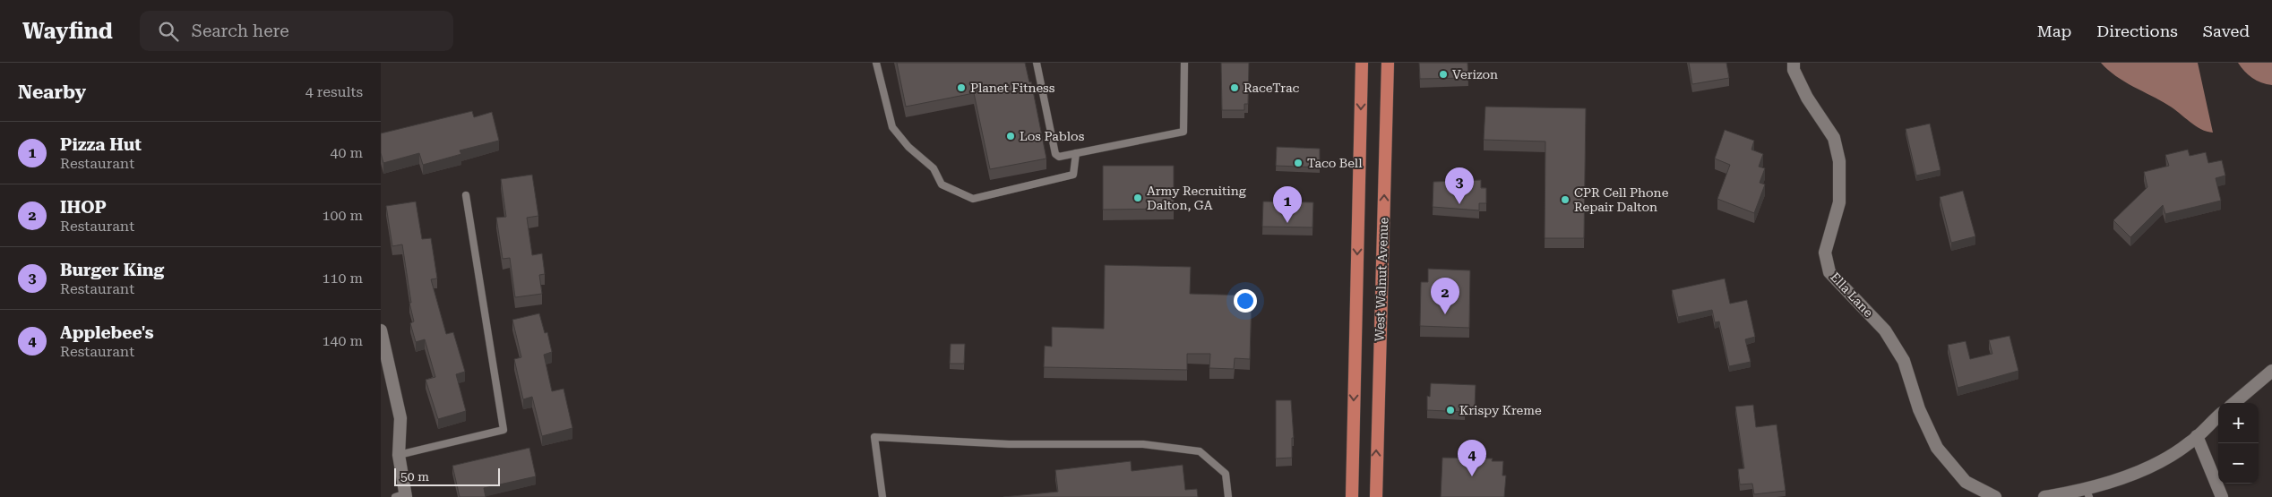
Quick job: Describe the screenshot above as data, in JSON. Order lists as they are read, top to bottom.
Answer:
{
  "streets": {
    "main road": ["West Walnut Avenue"],
    "street": ["Ella Lane"]
  },
  "places": [
    "Verizon",
    "Planet Fitness",
    "RaceTrac",
    "Los Pablos",
    "Taco Bell",
    "Army Recruiting Dalton, GA",
    "CPR Cell Phone Repair Dalton",
    "Krispy Kreme"
  ],
  "scale_bar": "50 m",
  "page": {
    "header": "Wayfind",
    "search": "Search here",
    "nav": ["Map", "Directions", "Saved"],
    "heading": ["Nearby", "4 results"],
    "list": [
      {
        "mark": "1",
        "name": "Pizza Hut",
        "note": "Restaurant",
        "value": "40 m"
      },
      {
        "mark": "2",
        "name": "IHOP",
        "note": "Restaurant",
        "value": "100 m"
      },
      {
        "mark": "3",
        "name": "Burger King",
        "note": "Restaurant",
        "value": "110 m"
      },
      {
        "mark": "4",
        "name": "Applebee's",
        "note": "Restaurant",
        "value": "140 m"
      }
    ],
    "pins": [
      "3",
      "1",
      "2",
      "4"
    ],
    "map_buttons": ["+", "−"],
    "scale": "50 m"
  }
}
